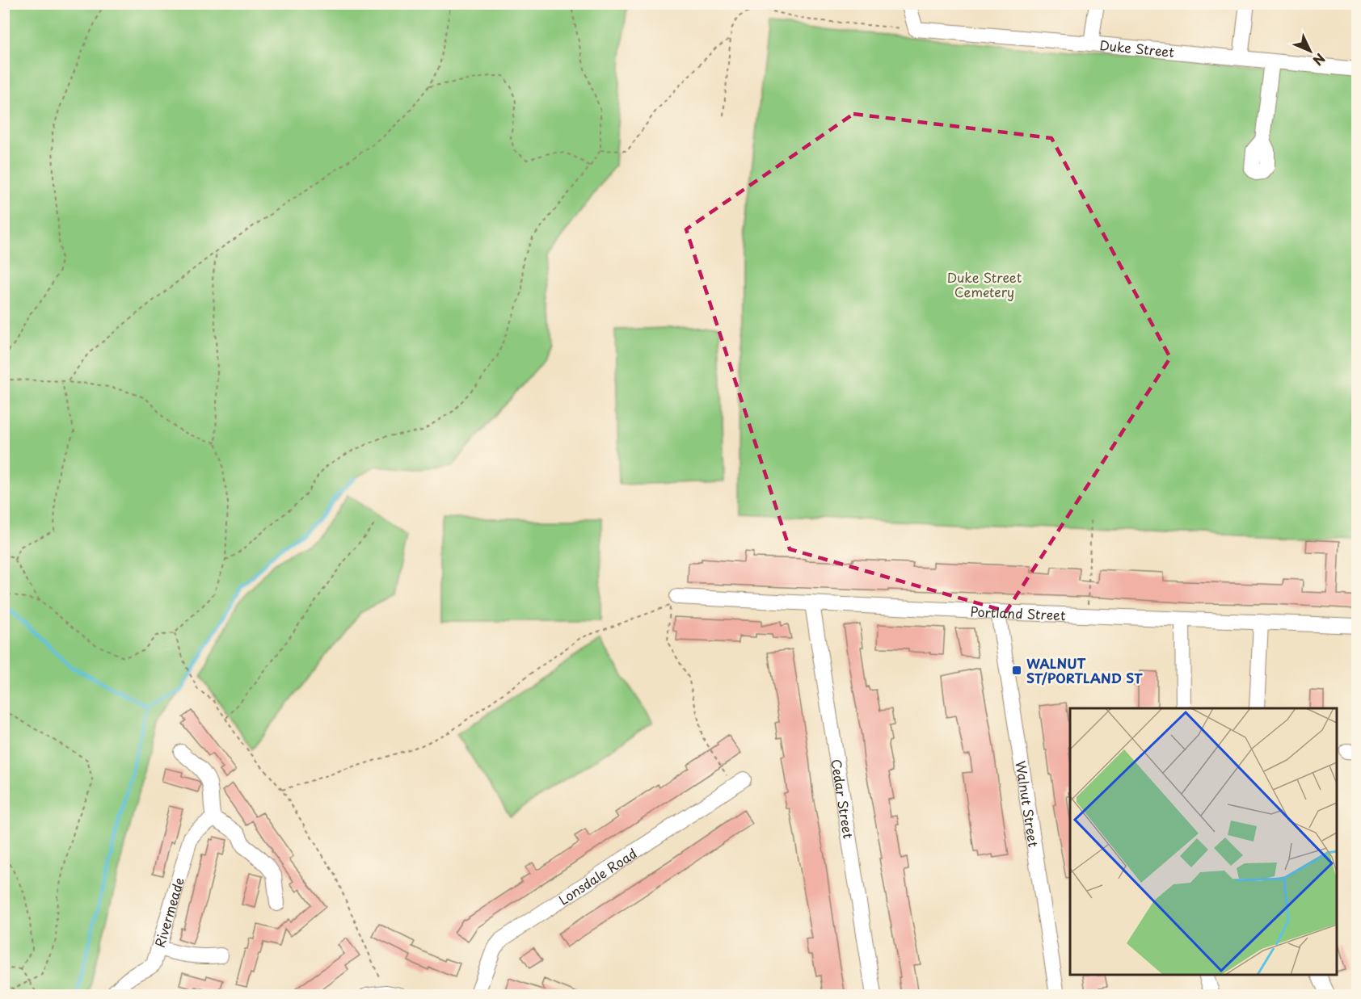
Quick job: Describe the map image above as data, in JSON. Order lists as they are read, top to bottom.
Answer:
{
  "streets": {
    "street": [
      "Duke Street",
      "Portland Street",
      "Cedar Street",
      "Walnut Street",
      "Lonsdale Road",
      "Rivermeade"
    ]
  },
  "crossings": [
    ["Portland Street", "Cedar Street"],
    ["Portland Street", "Walnut Street"]
  ],
  "parks": ["Duke Street Cemetery"],
  "places": {
    "transit": ["WALNUT ST/PORTLAND ST"]
  },
  "north": "bottom right"
}
